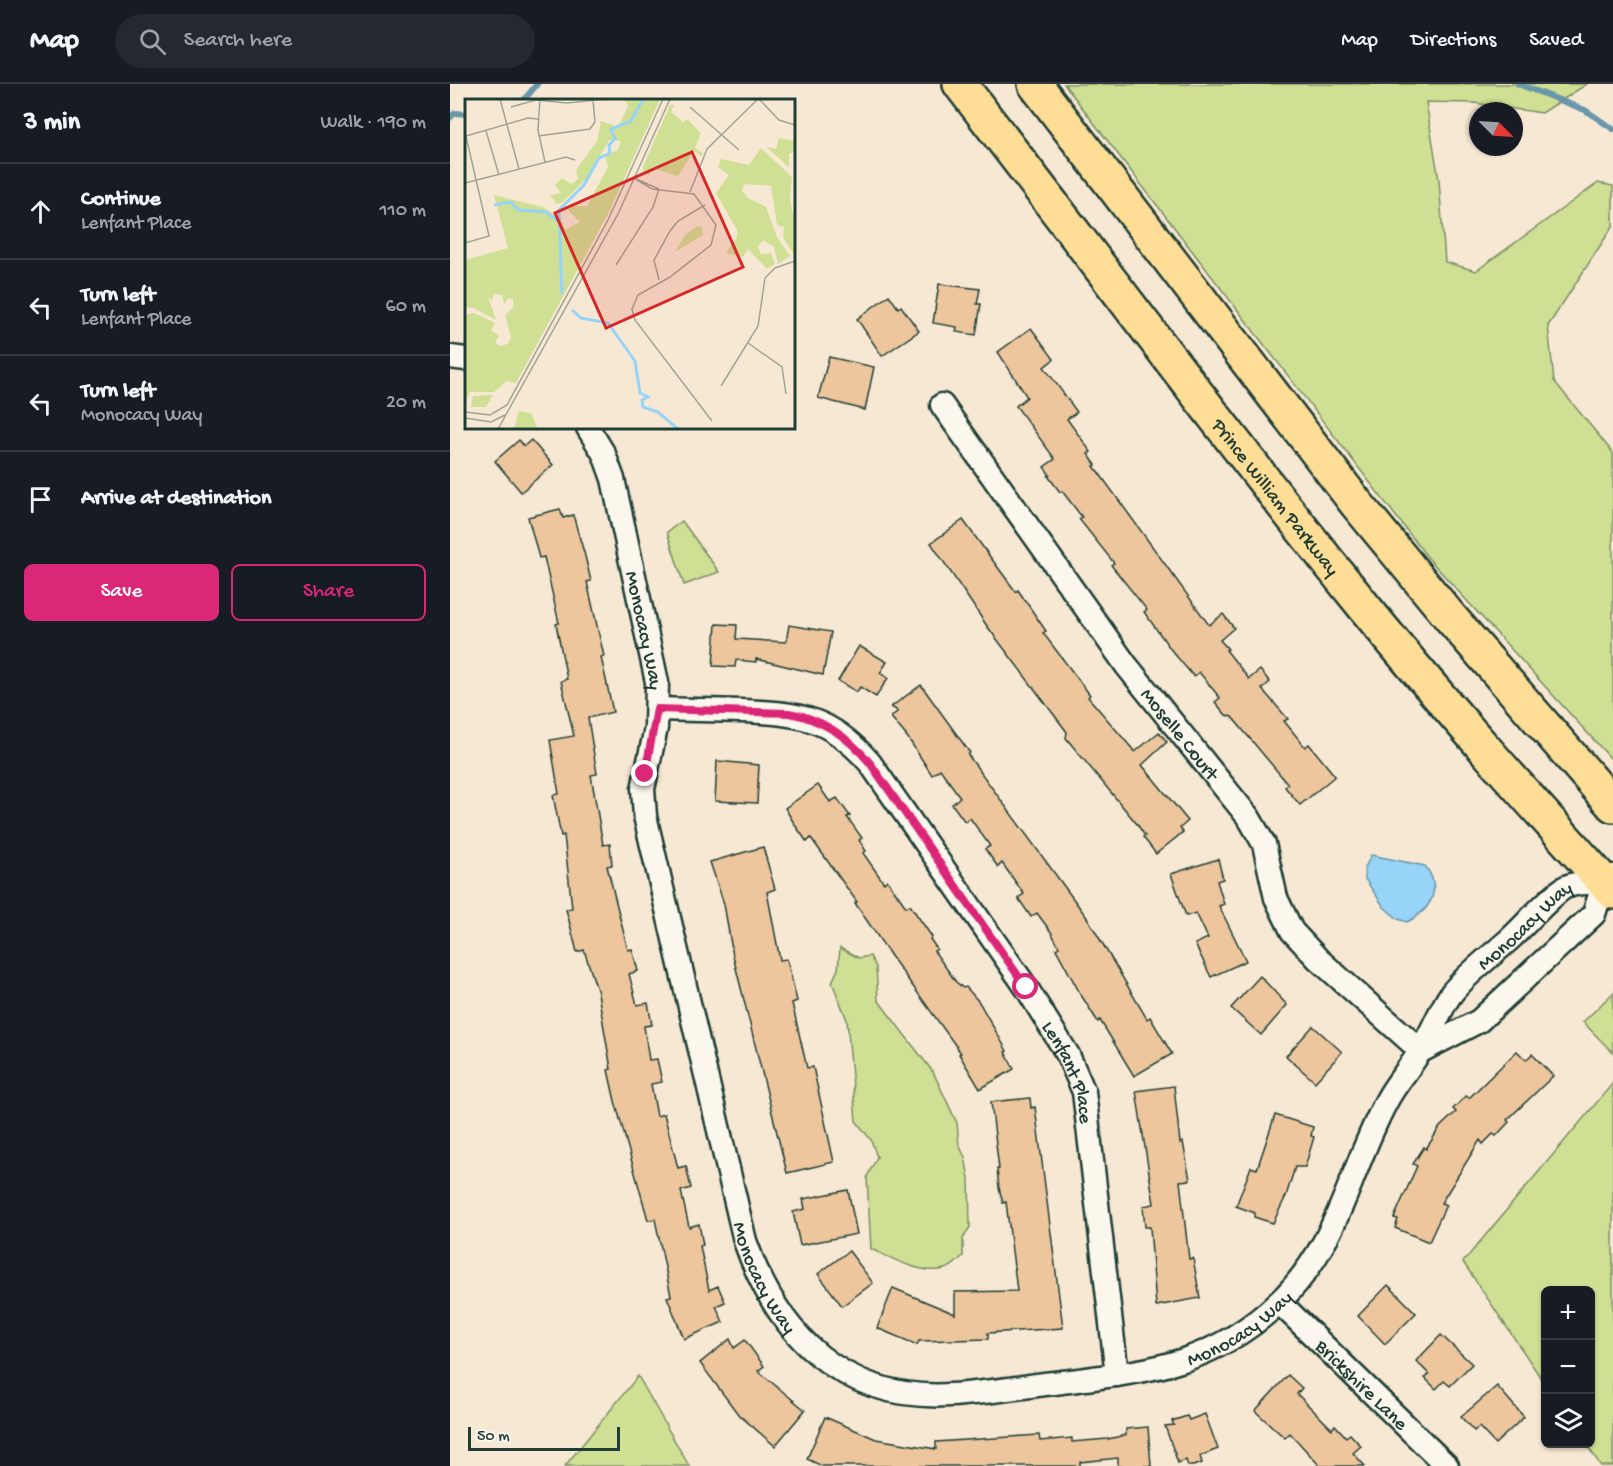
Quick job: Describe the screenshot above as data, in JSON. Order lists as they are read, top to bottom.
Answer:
{
  "streets": {
    "highway": ["Prince William Parkway"],
    "street": [
      "Monocacy Way",
      "Moselle Court",
      "Lenfant Place",
      "Brickshire Lane"
    ]
  },
  "crossings": [
    ["Prince William Parkway", "Monocacy Way"],
    ["Monocacy Way", "Moselle Court"],
    ["Monocacy Way", "Lenfant Place"],
    ["Monocacy Way", "Brickshire Lane"]
  ],
  "scale_bar": "50 m",
  "north": "bottom right",
  "page": {
    "header": "Map",
    "search": "Search here",
    "nav": ["Map", "Directions", "Saved"],
    "heading": ["3 min", "Walk · 190 m"],
    "list": [
      ["Continue", "Lenfant Place", "110 m"],
      ["Turn left", "Lenfant Place", "60 m"],
      ["Turn left", "Monocacy Way", "20 m"],
      "Arrive at destination"
    ],
    "buttons": ["Save", "Share"],
    "map_buttons": ["+", "−"],
    "scale": "50 m"
  }
}
